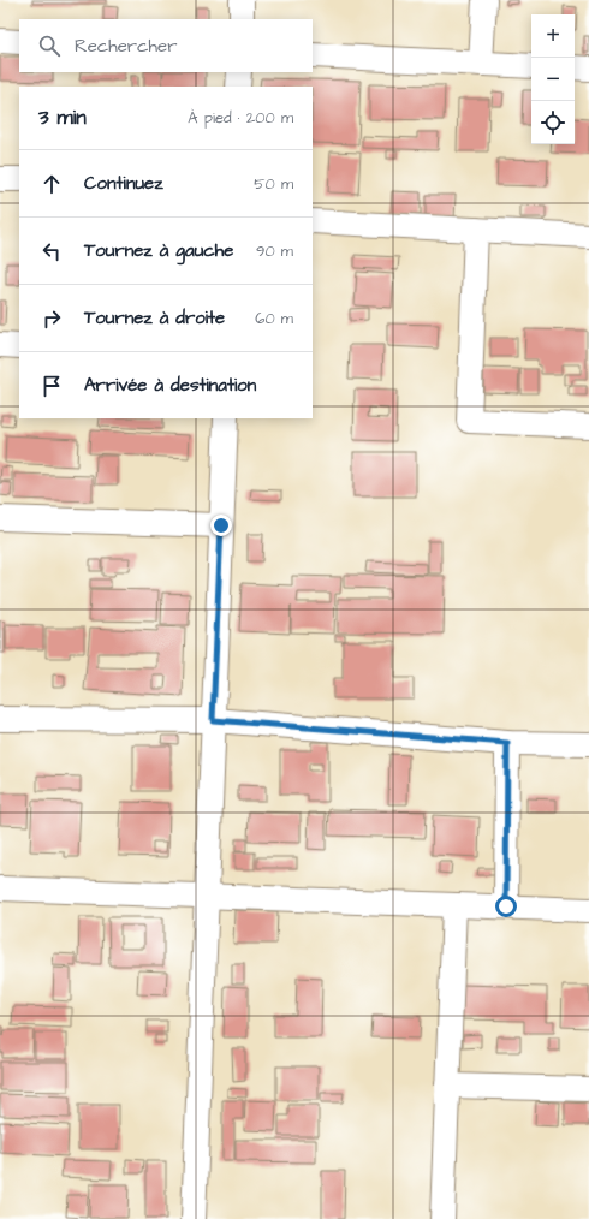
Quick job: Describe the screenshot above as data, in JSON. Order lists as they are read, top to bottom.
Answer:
{
  "page": {
    "map_buttons": ["+", "−"],
    "search": "Rechercher",
    "heading": ["3 min", "À pied · 200 m"],
    "list": [
      ["Continuez", "50 m"],
      ["Tournez à gauche", "90 m"],
      ["Tournez à droite", "60 m"],
      "Arrivée à destination"
    ]
  }
}
